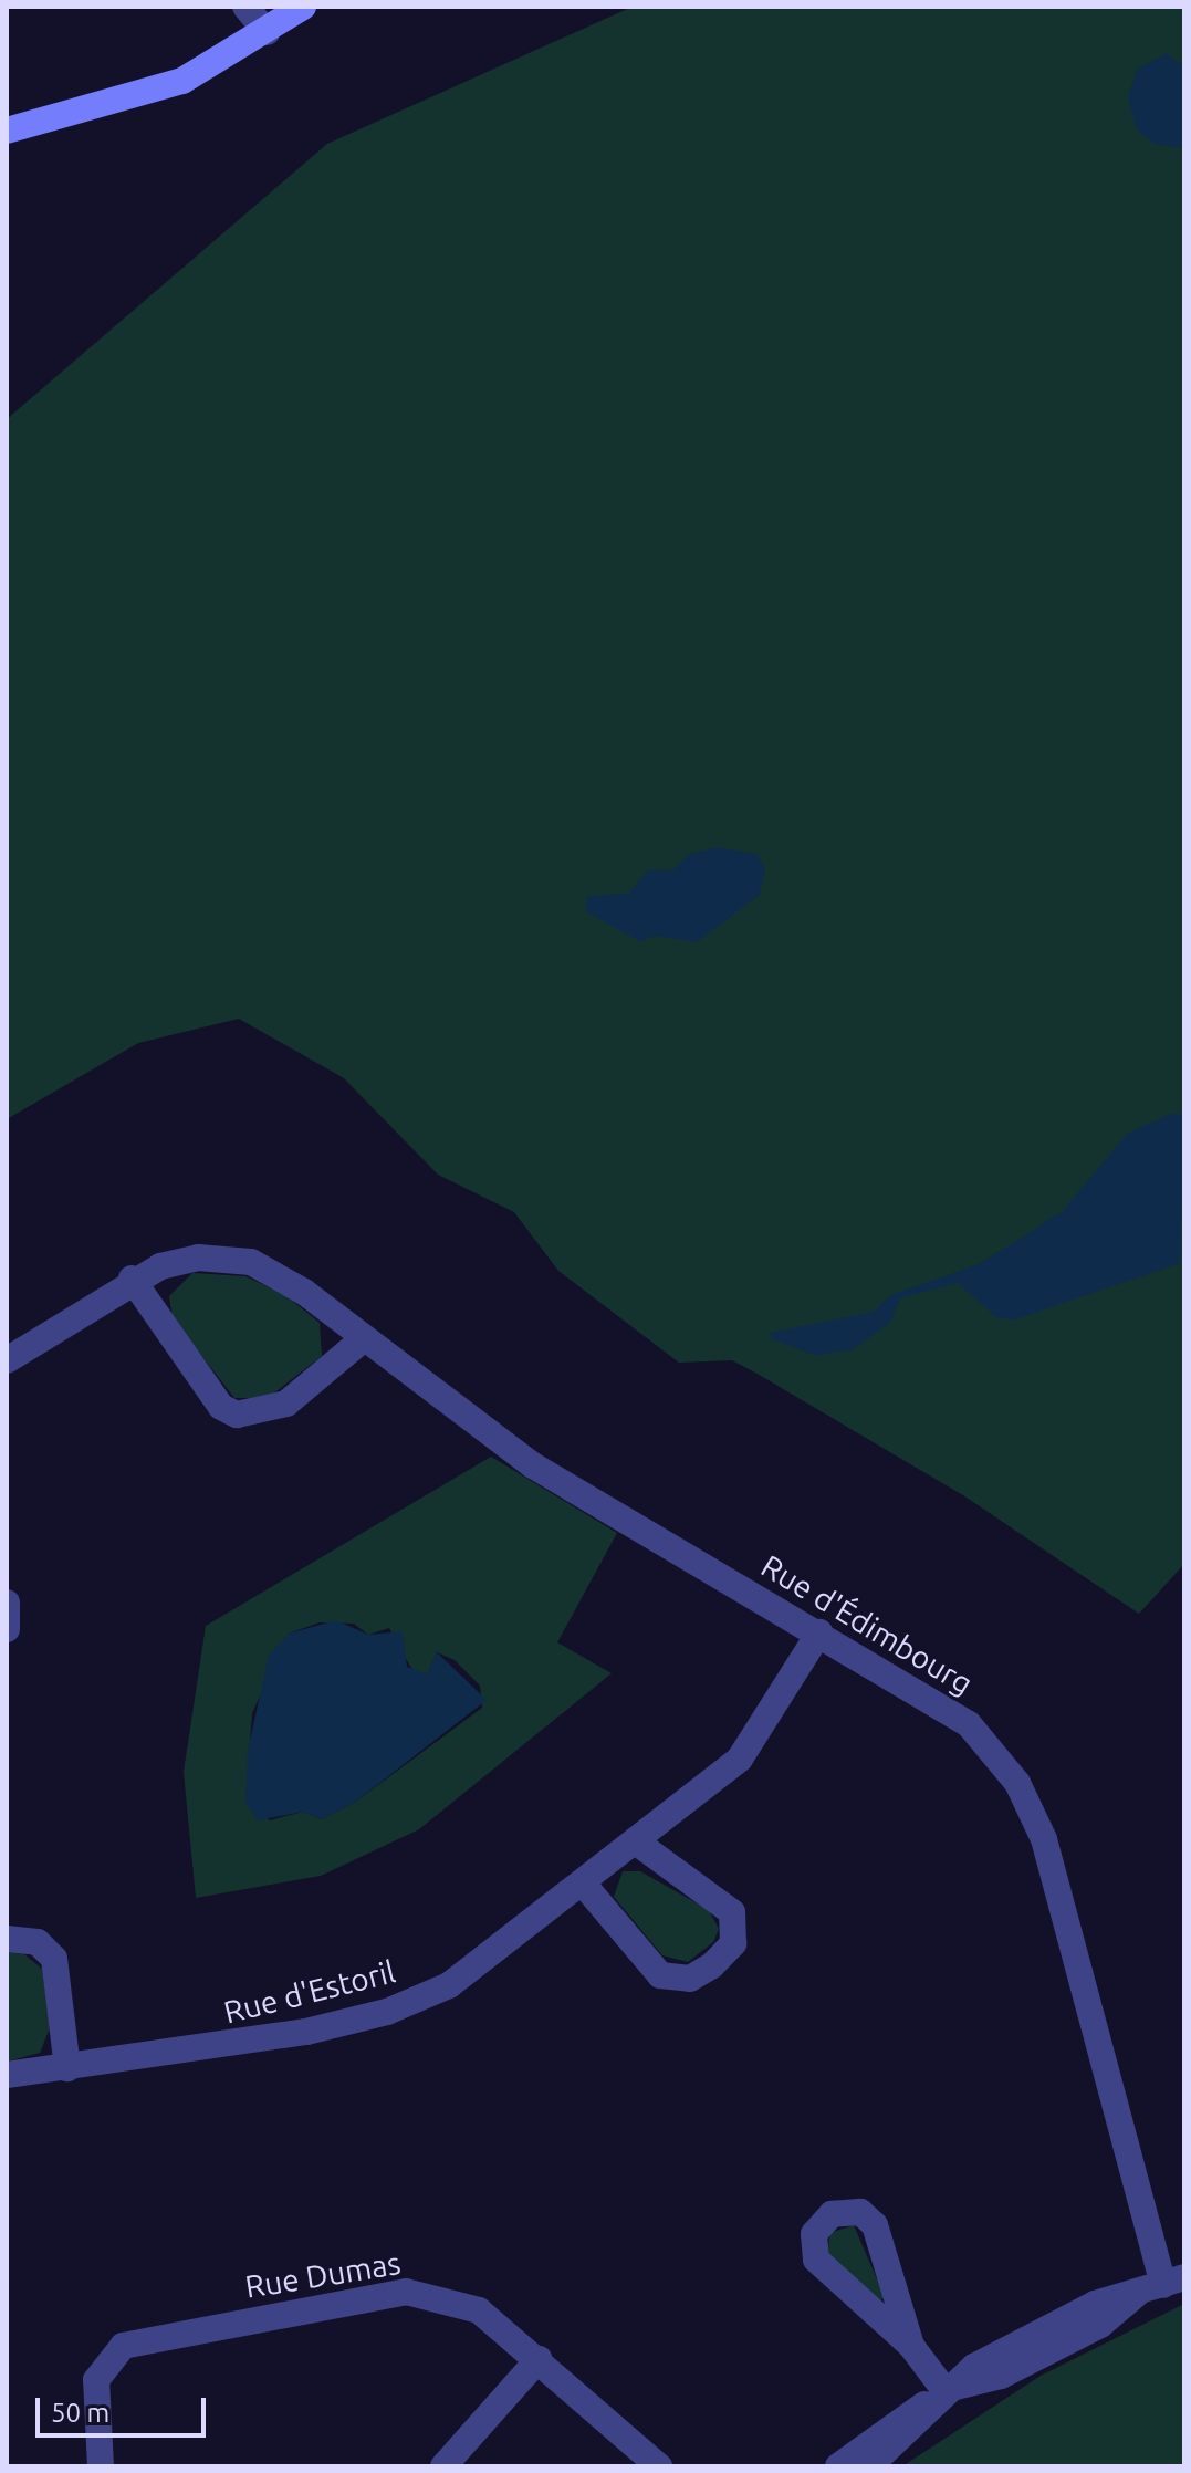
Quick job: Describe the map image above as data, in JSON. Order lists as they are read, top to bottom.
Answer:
{
  "streets": {
    "street": ["Rue d'Édimbourg", "Rue d'Estoril", "Rue Dumas"]
  },
  "crossings": [
    ["Rue d'Édimbourg", "Rue d'Estoril"]
  ],
  "scale_bar": "50 m"
}
